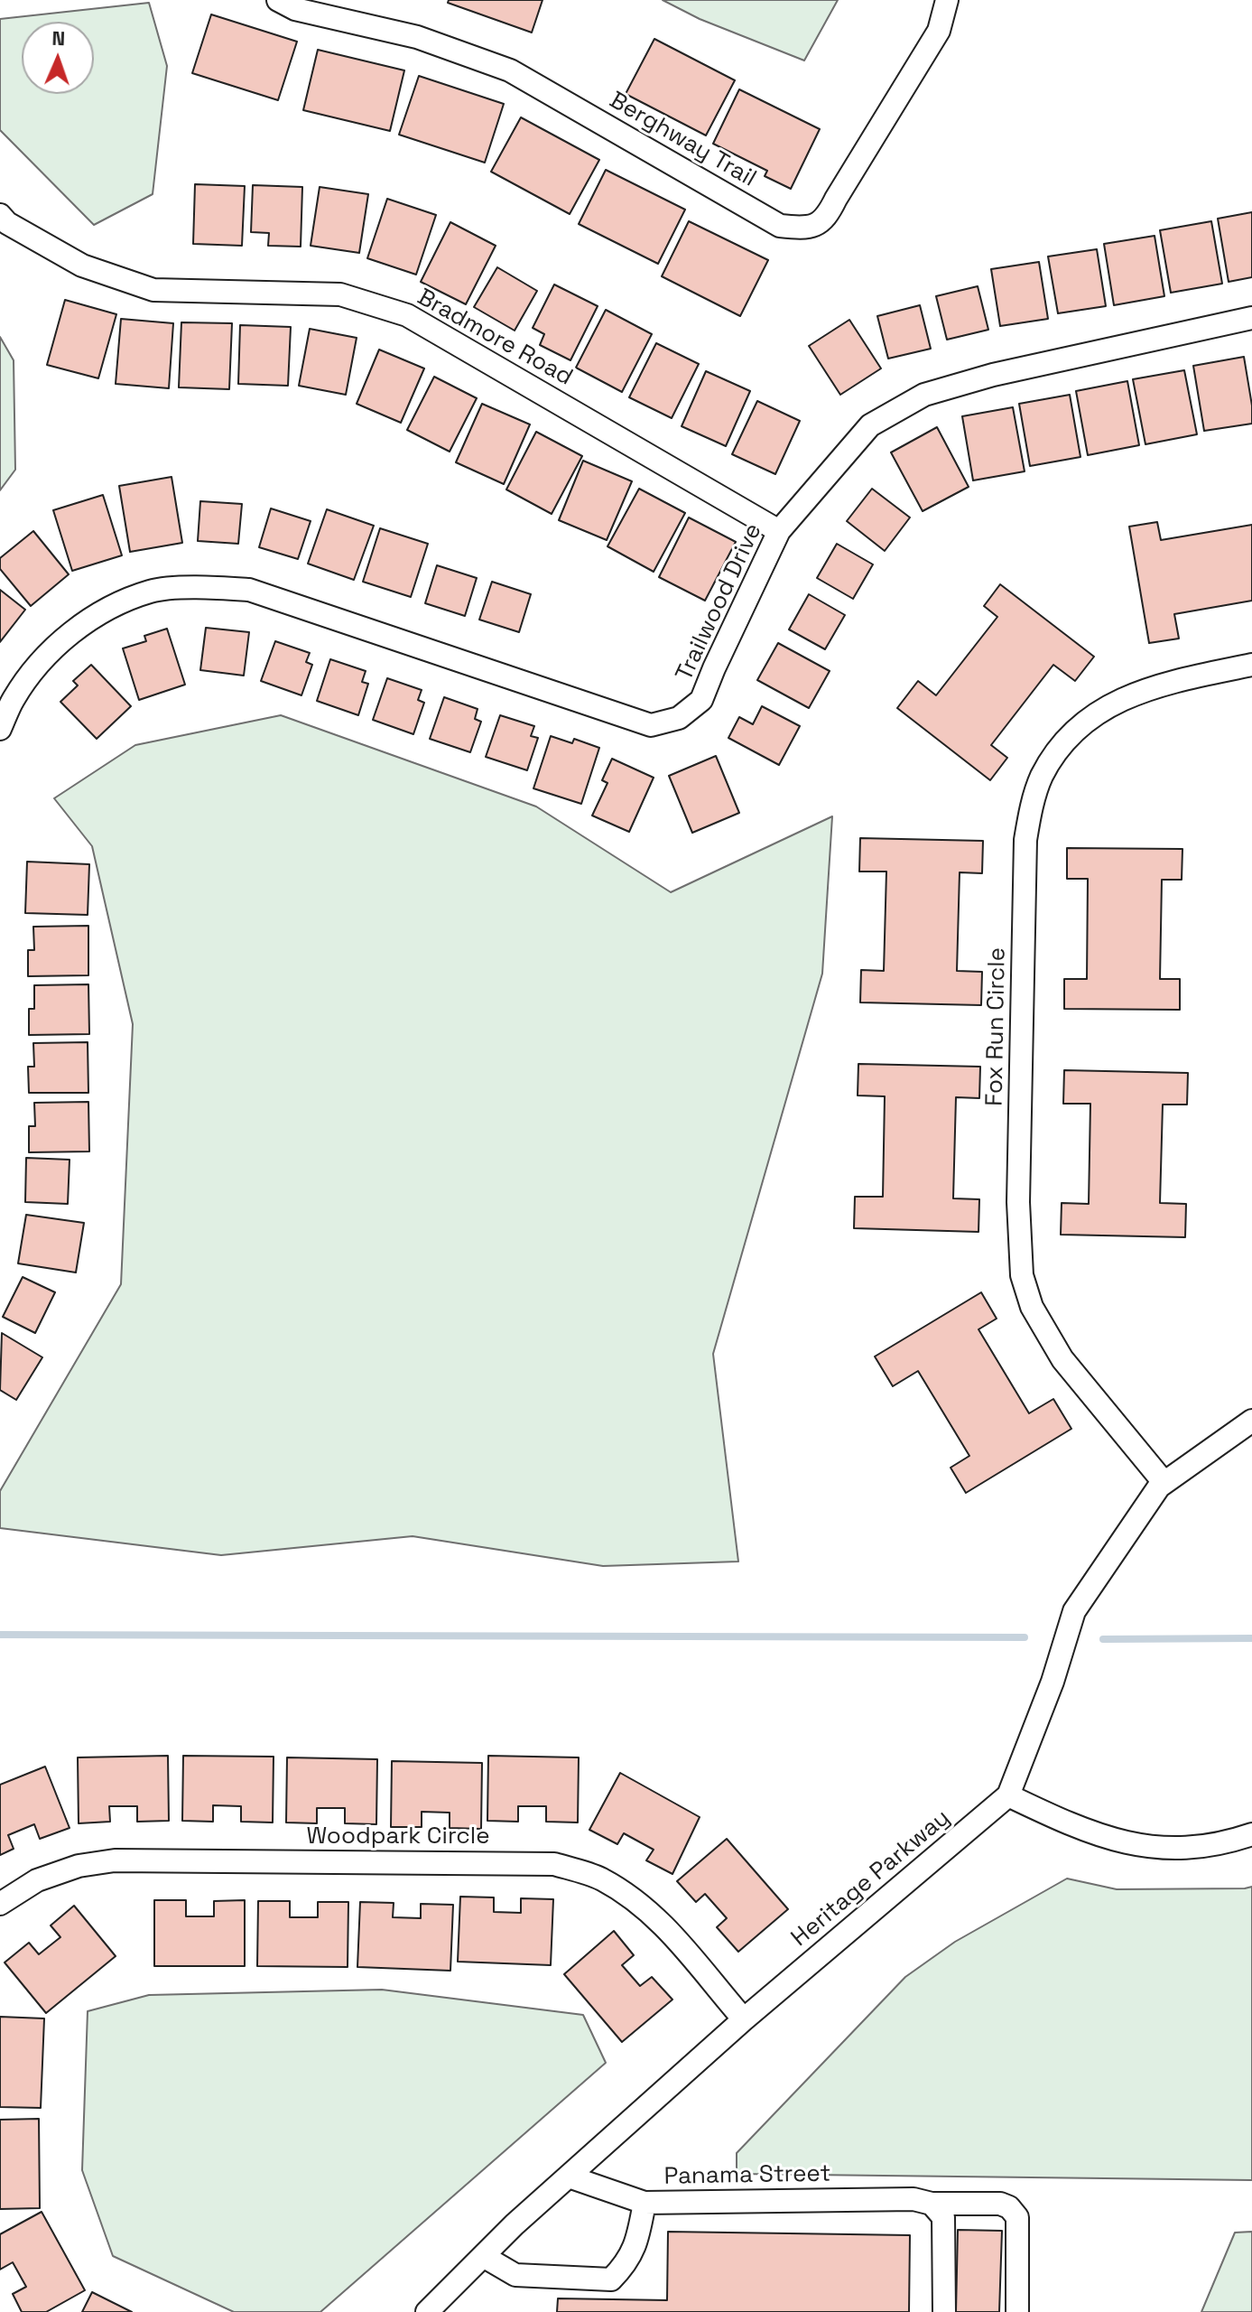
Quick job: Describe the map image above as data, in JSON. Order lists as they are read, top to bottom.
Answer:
{
  "streets": {
    "street": [
      "Berghway Trail",
      "Bradmore Road",
      "Trailwood Drive",
      "Fox Run Circle",
      "Woodpark Circle",
      "Heritage Parkway",
      "Panama Street"
    ]
  },
  "crossings": [
    ["Bradmore Road", "Trailwood Drive"],
    ["Fox Run Circle", "Heritage Parkway"],
    ["Woodpark Circle", "Heritage Parkway"],
    ["Heritage Parkway", "Panama Street"]
  ],
  "north": "top"
}
